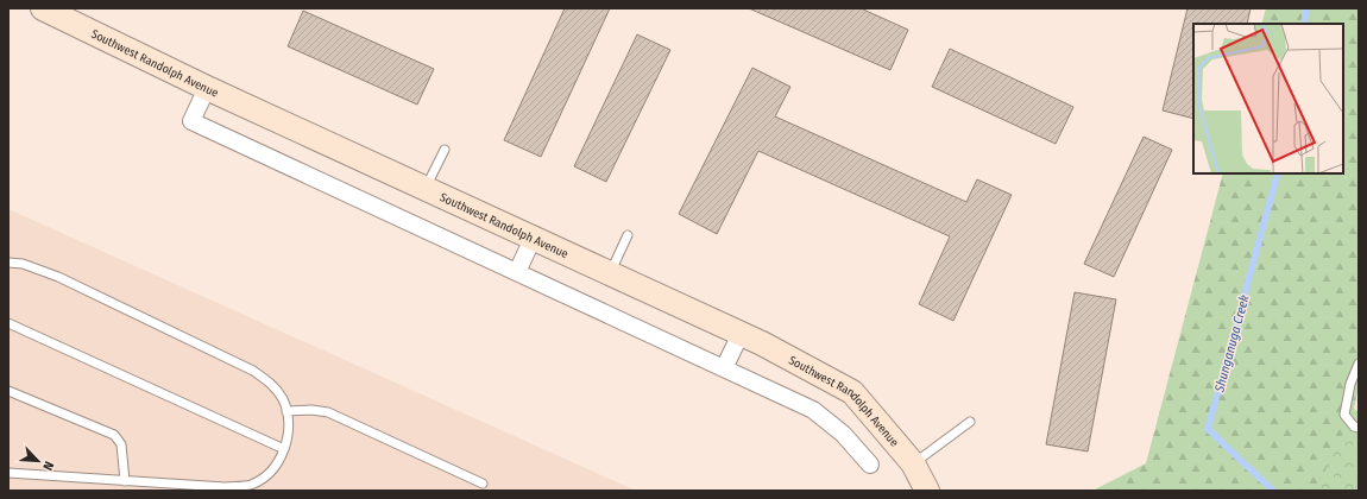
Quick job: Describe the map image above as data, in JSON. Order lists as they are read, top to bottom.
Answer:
{
  "streets": {
    "street": ["Southwest Randolph Avenue"]
  },
  "water": ["Shunganuga Creek"],
  "north": "bottom right"
}
